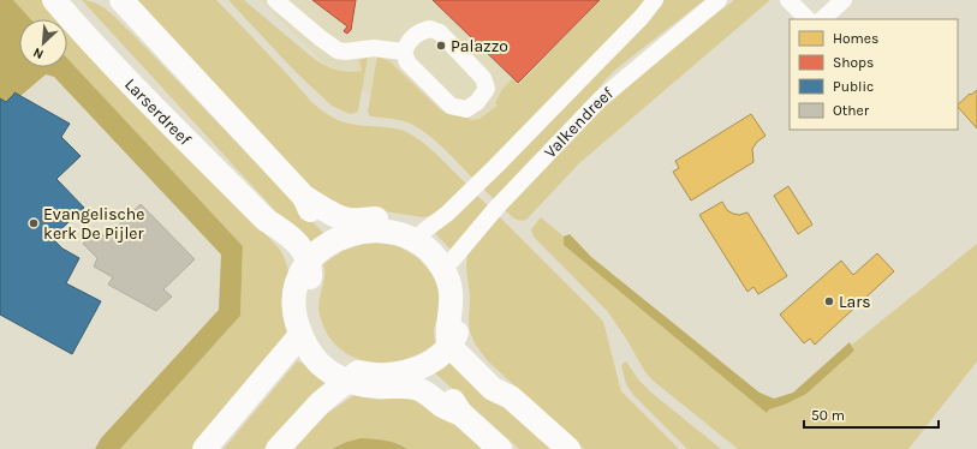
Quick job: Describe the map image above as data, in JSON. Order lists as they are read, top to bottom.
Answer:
{
  "streets": {
    "main road": ["Larserdreef"],
    "street": ["Valkendreef"]
  },
  "crossings": [
    ["Larserdreef", "Valkendreef"]
  ],
  "places": ["Palazzo", "Evangelische kerk De Pijler", "Lars"],
  "legend": [
    "Homes",
    "Shops",
    "Public",
    "Other"
  ],
  "scale_bar": "50 m",
  "north": "bottom left"
}
